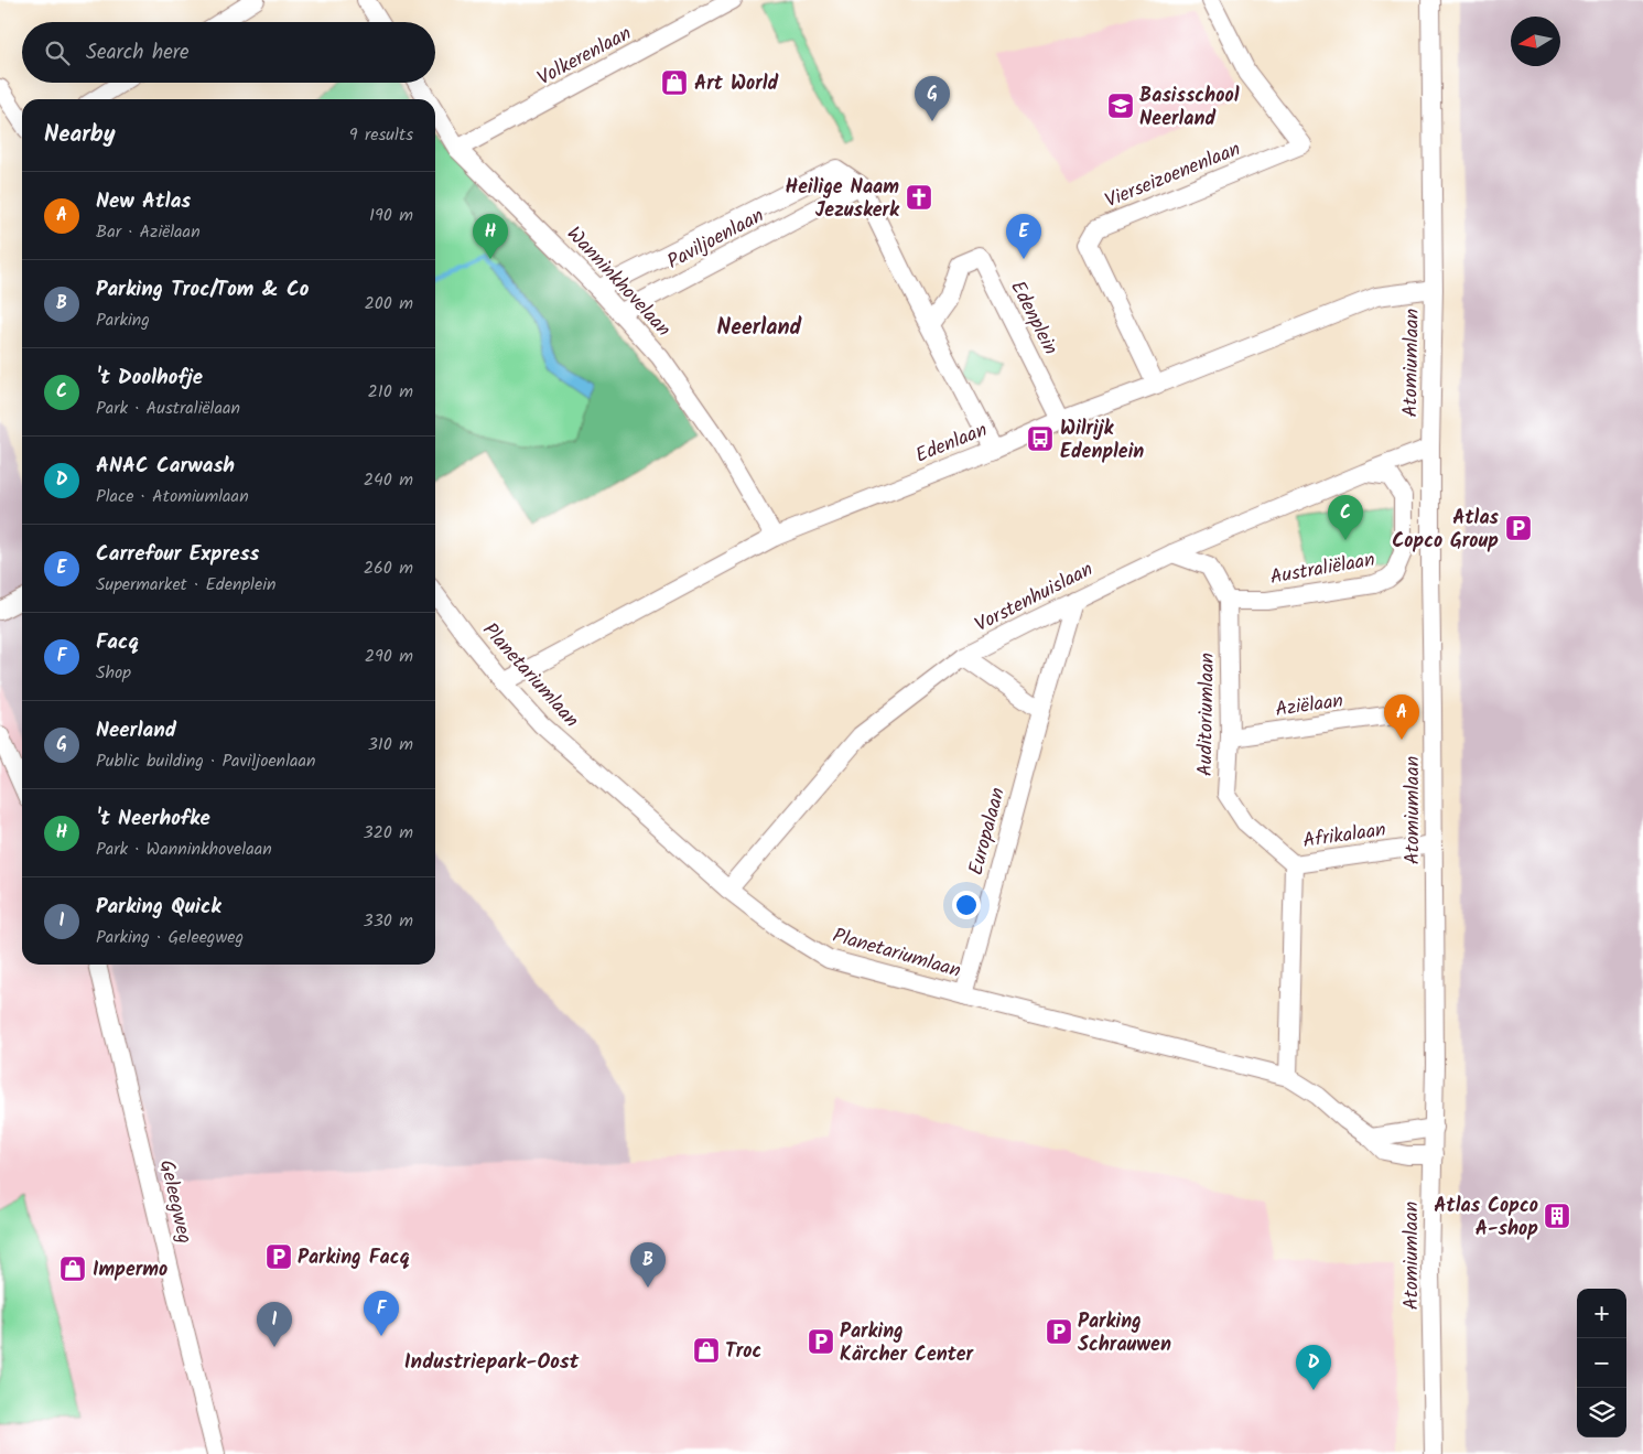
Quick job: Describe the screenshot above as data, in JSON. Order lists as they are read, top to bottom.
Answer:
{
  "streets": {
    "street": [
      "Volkerenlaan",
      "Vierseizoenenlaan",
      "Paviljoenlaan",
      "Wanninkhovelaan",
      "Edenplein",
      "Atomiumlaan",
      "Edenlaan",
      "Australiëlaan",
      "Vorstenhuislaan",
      "Planetariumlaan",
      "Aziëlaan",
      "Auditoriumlaan",
      "Europalaan",
      "Afrikalaan",
      "Geleegweg"
    ]
  },
  "crossings": [
    ["Volkerenlaan", "Wanninkhovelaan"],
    ["Vierseizoenenlaan", "Edenlaan"],
    ["Paviljoenlaan", "Wanninkhovelaan"],
    ["Wanninkhovelaan", "Edenlaan"],
    ["Edenplein", "Edenlaan"],
    ["Atomiumlaan", "Edenlaan"],
    ["Atomiumlaan", "Vorstenhuislaan"],
    ["Atomiumlaan", "Planetariumlaan"],
    ["Atomiumlaan", "Afrikalaan"],
    ["Edenlaan", "Planetariumlaan"],
    ["Australiëlaan", "Vorstenhuislaan"],
    ["Australiëlaan", "Auditoriumlaan"],
    ["Vorstenhuislaan", "Planetariumlaan"],
    ["Vorstenhuislaan", "Auditoriumlaan"],
    ["Vorstenhuislaan", "Europalaan"],
    ["Planetariumlaan", "Europalaan"],
    ["Aziëlaan", "Auditoriumlaan"],
    ["Auditoriumlaan", "Afrikalaan"]
  ],
  "districts": ["Neerland", "Industriepark-Oost"],
  "places": {
    "shop": ["Art World", "Impermo", "Troc"],
    "school or university": ["Basisschool Neerland"],
    "church": ["Heilige Naam Jezuskerk"],
    "bus stop": ["Wilrijk Edenplein"],
    "parking": [
      "Atlas Copco Group",
      "Parking Facq",
      "Parking Schrauwen",
      "Parking Kärcher Center"
    ],
    "building": ["Atlas Copco A-shop"]
  },
  "north": "left",
  "page": {
    "search": "Search here",
    "pins": [
      "G",
      "E",
      "H",
      "C",
      "A",
      "B",
      "F",
      "I",
      "D"
    ],
    "heading": ["Nearby", "9 results"],
    "list": [
      {
        "mark": "A",
        "name": "New Atlas",
        "note": "Bar · Aziëlaan",
        "value": "190 m"
      },
      {
        "mark": "B",
        "name": "Parking Troc/Tom & Co",
        "note": "Parking",
        "value": "200 m"
      },
      {
        "mark": "C",
        "name": "'t Doolhofje",
        "note": "Park · Australiëlaan",
        "value": "210 m"
      },
      {
        "mark": "D",
        "name": "ANAC Carwash",
        "note": "Place · Atomiumlaan",
        "value": "240 m"
      },
      {
        "mark": "E",
        "name": "Carrefour Express",
        "note": "Supermarket · Edenplein",
        "value": "260 m"
      },
      {
        "mark": "F",
        "name": "Facq",
        "note": "Shop",
        "value": "290 m"
      },
      {
        "mark": "G",
        "name": "Neerland",
        "note": "Public building · Paviljoenlaan",
        "value": "310 m"
      },
      {
        "mark": "H",
        "name": "'t Neerhofke",
        "note": "Park · Wanninkhovelaan",
        "value": "320 m"
      },
      {
        "mark": "I",
        "name": "Parking Quick",
        "note": "Parking · Geleegweg",
        "value": "330 m"
      }
    ],
    "map_buttons": ["+", "−"]
  }
}
